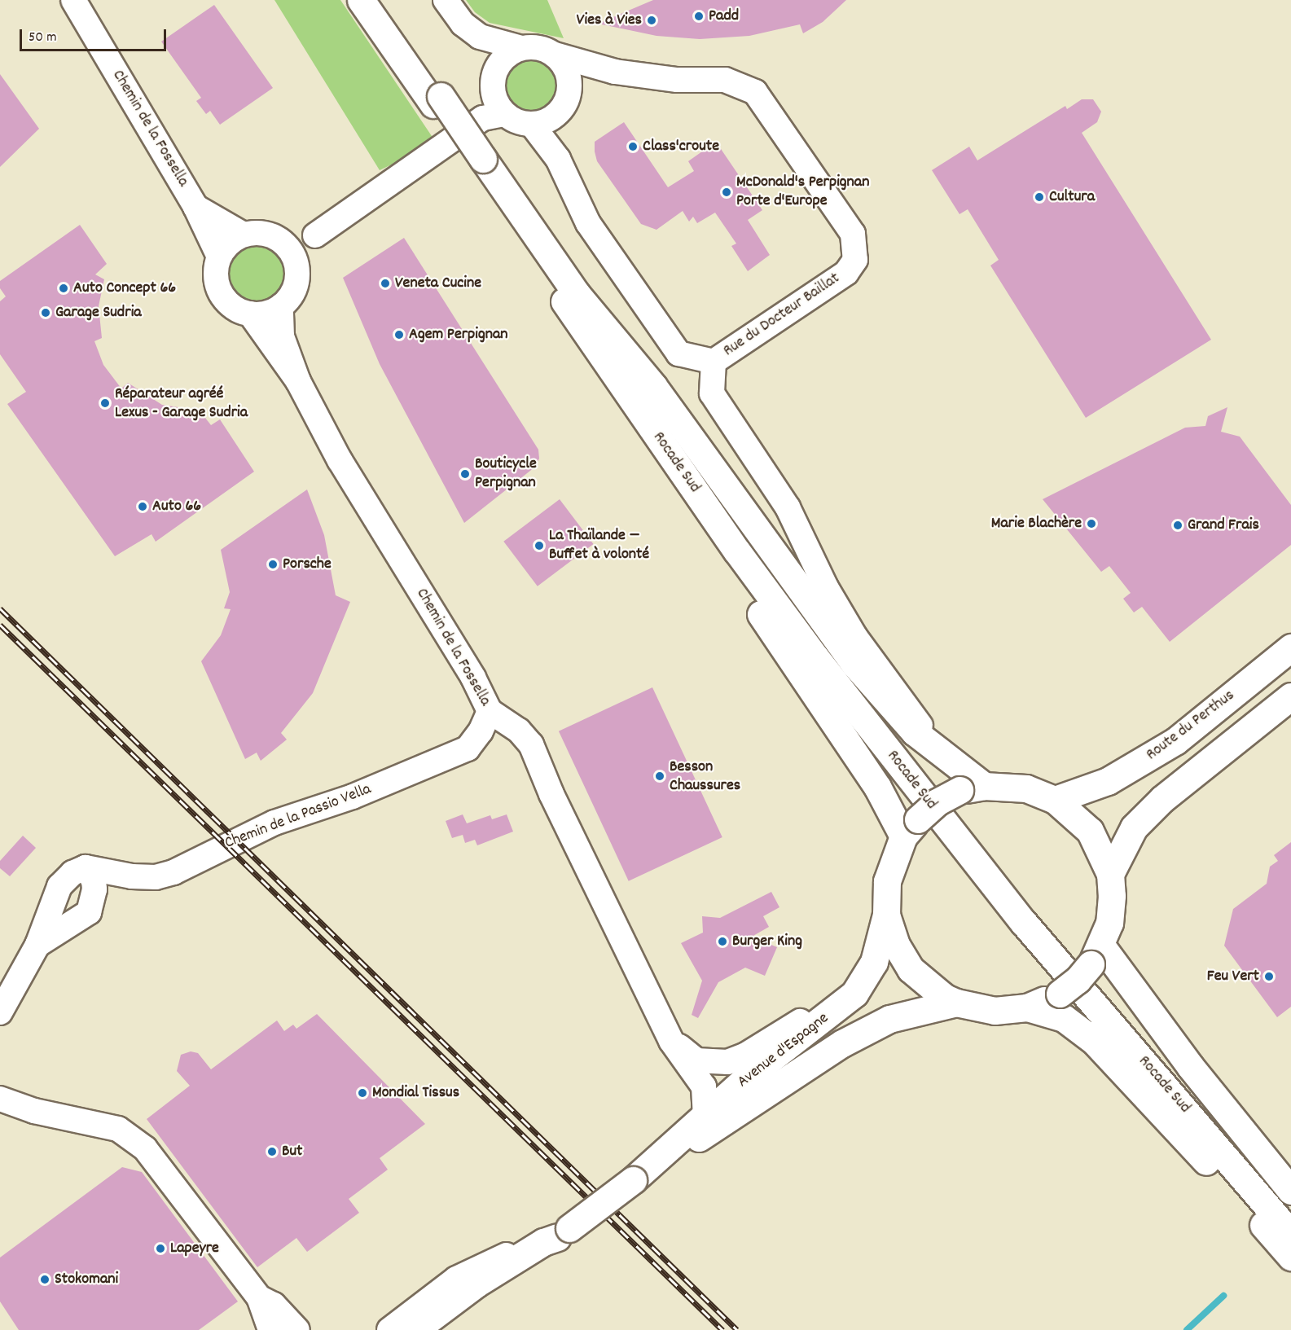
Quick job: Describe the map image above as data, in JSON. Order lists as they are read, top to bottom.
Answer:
{
  "streets": {
    "main road": ["Rocade Sud", "Route du Perthus", "Avenue d'Espagne"],
    "street": ["Chemin de la Fossella", "Rue du Docteur Baillat", "Chemin de la Passio Vella"]
  },
  "crossings": [
    ["Chemin de la Fossella", "Chemin de la Passio Vella"],
    ["Chemin de la Fossella", "Avenue d'Espagne"]
  ],
  "places": [
    "Padd",
    "Vies à Vies",
    "Class'croute",
    "McDonald's Perpignan Porte d'Europe",
    "Cultura",
    "Veneta Cucine",
    "Auto Concept 66",
    "Garage Sudria",
    "Agem Perpignan",
    "Réparateur agréé Lexus - Garage Sudria",
    "Bouticycle Perpignan",
    "Auto 66",
    "Marie Blachère",
    "Grand Frais",
    "La Thaïlande — Buffet à volonté",
    "Porsche",
    "Besson Chaussures",
    "Burger King",
    "Feu Vert",
    "Mondial Tissus",
    "But",
    "Lapeyre",
    "Stokomani"
  ],
  "scale_bar": "50 m"
}
